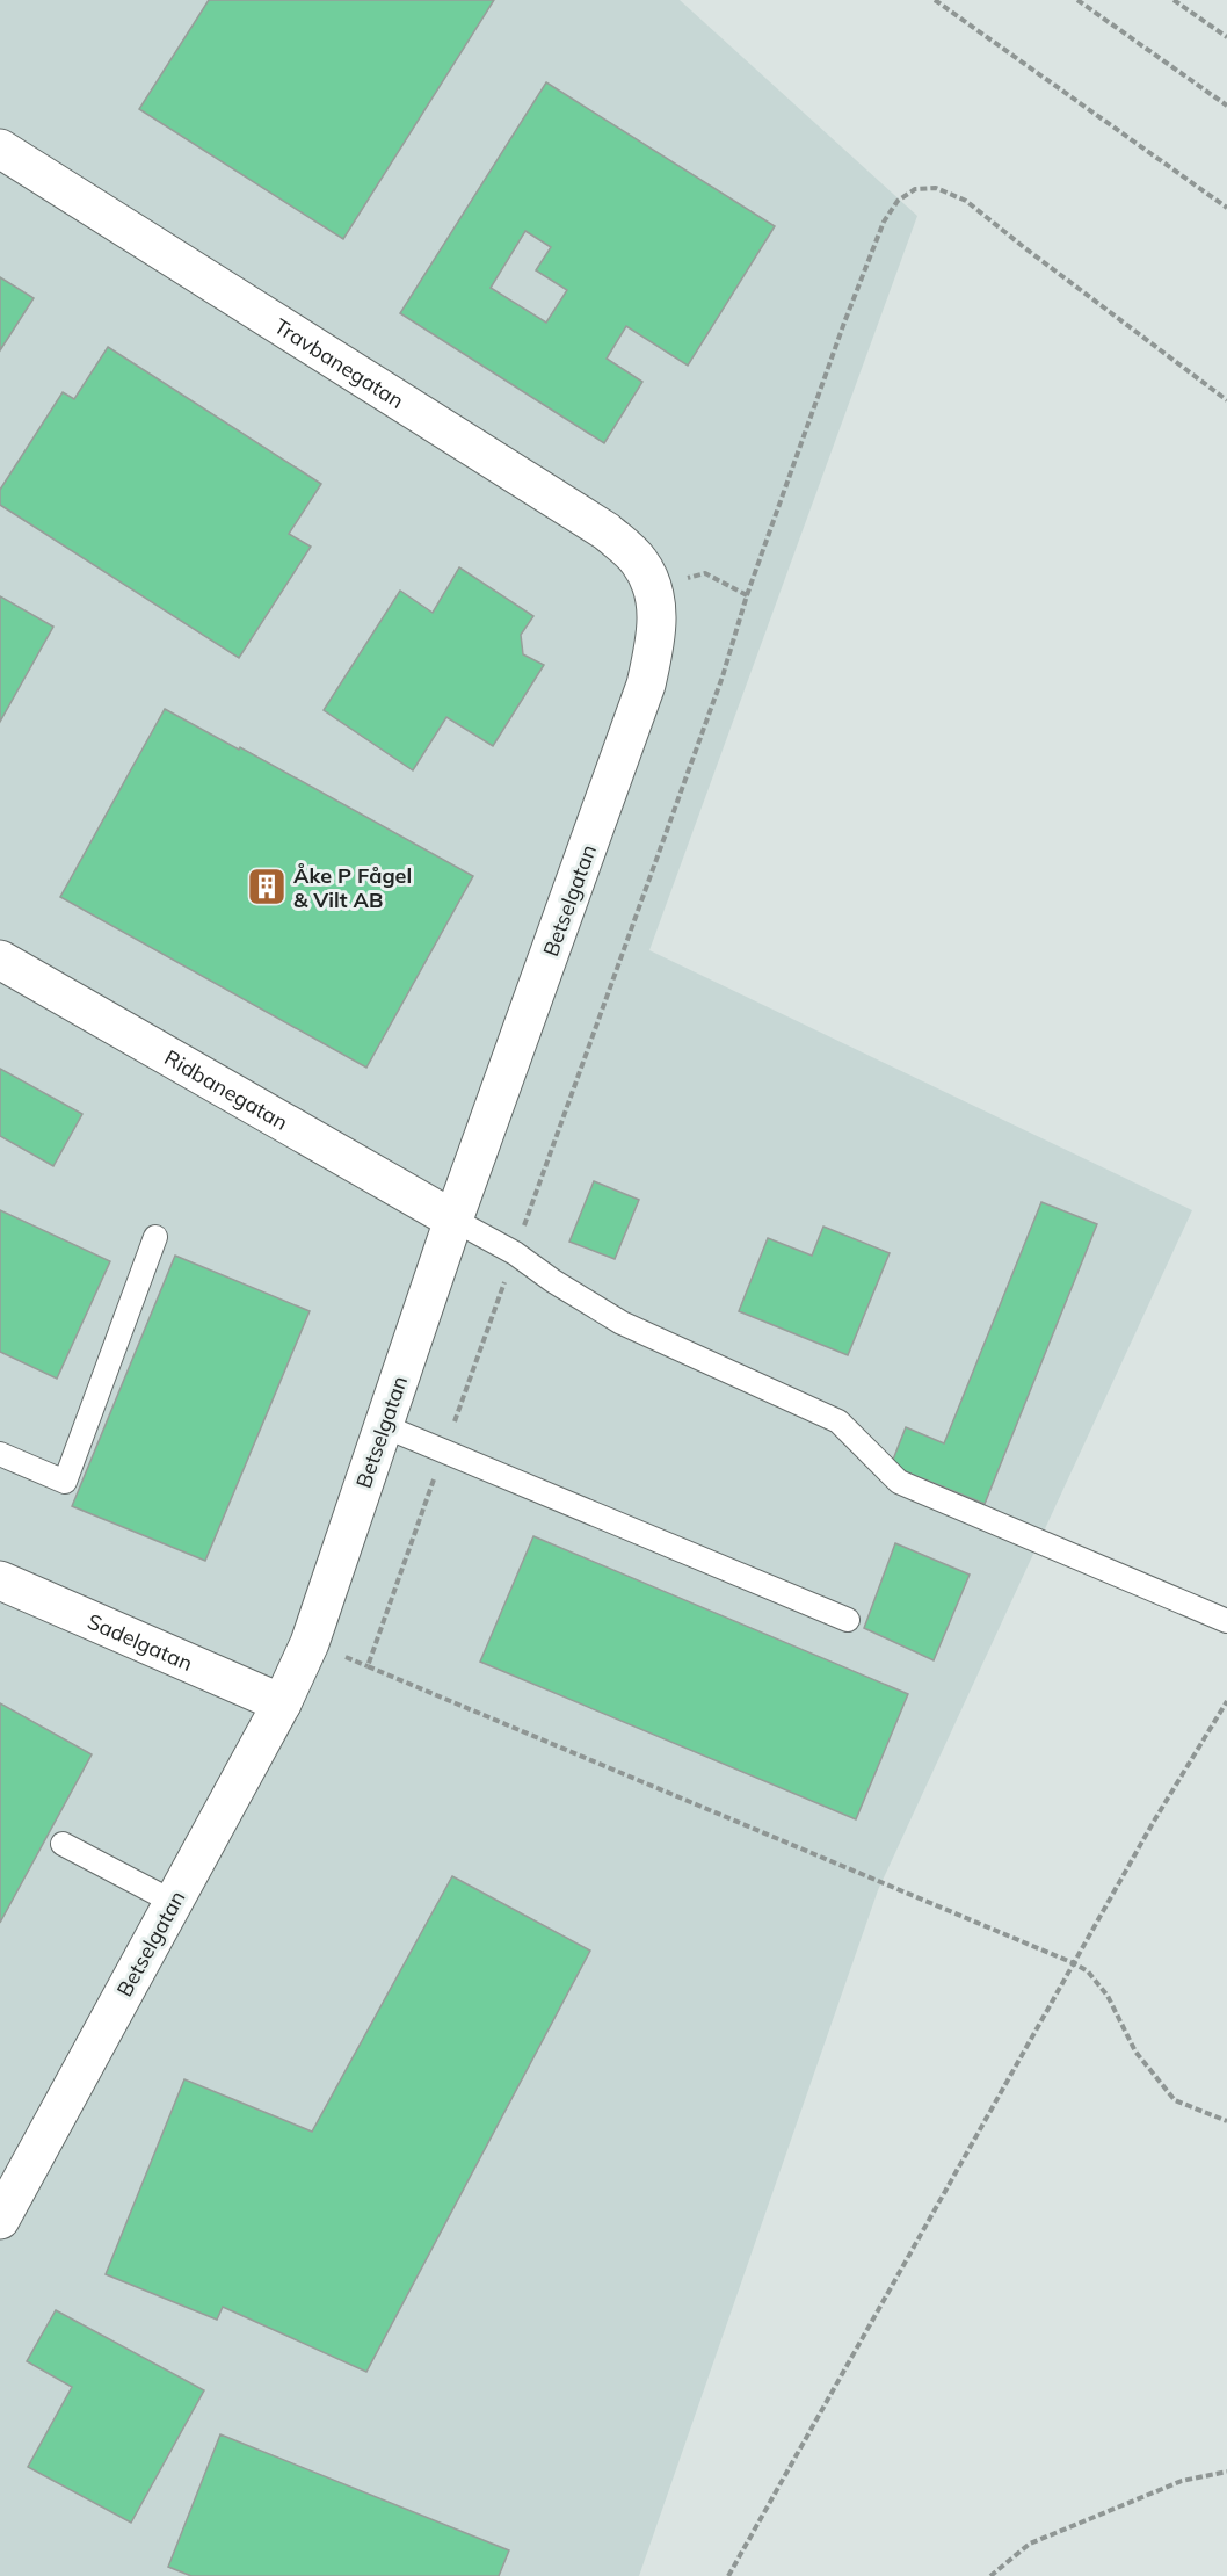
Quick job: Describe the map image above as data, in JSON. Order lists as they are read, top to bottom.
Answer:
{
  "streets": {
    "street": [
      "Travbanegatan",
      "Betselgatan",
      "Ridbanegatan",
      "Sadelgatan"
    ]
  },
  "crossings": [
    ["Travbanegatan", "Betselgatan"],
    ["Betselgatan", "Ridbanegatan"],
    ["Betselgatan", "Sadelgatan"]
  ],
  "places": {
    "building": ["Åke P Fågel & Vilt AB"]
  }
}
